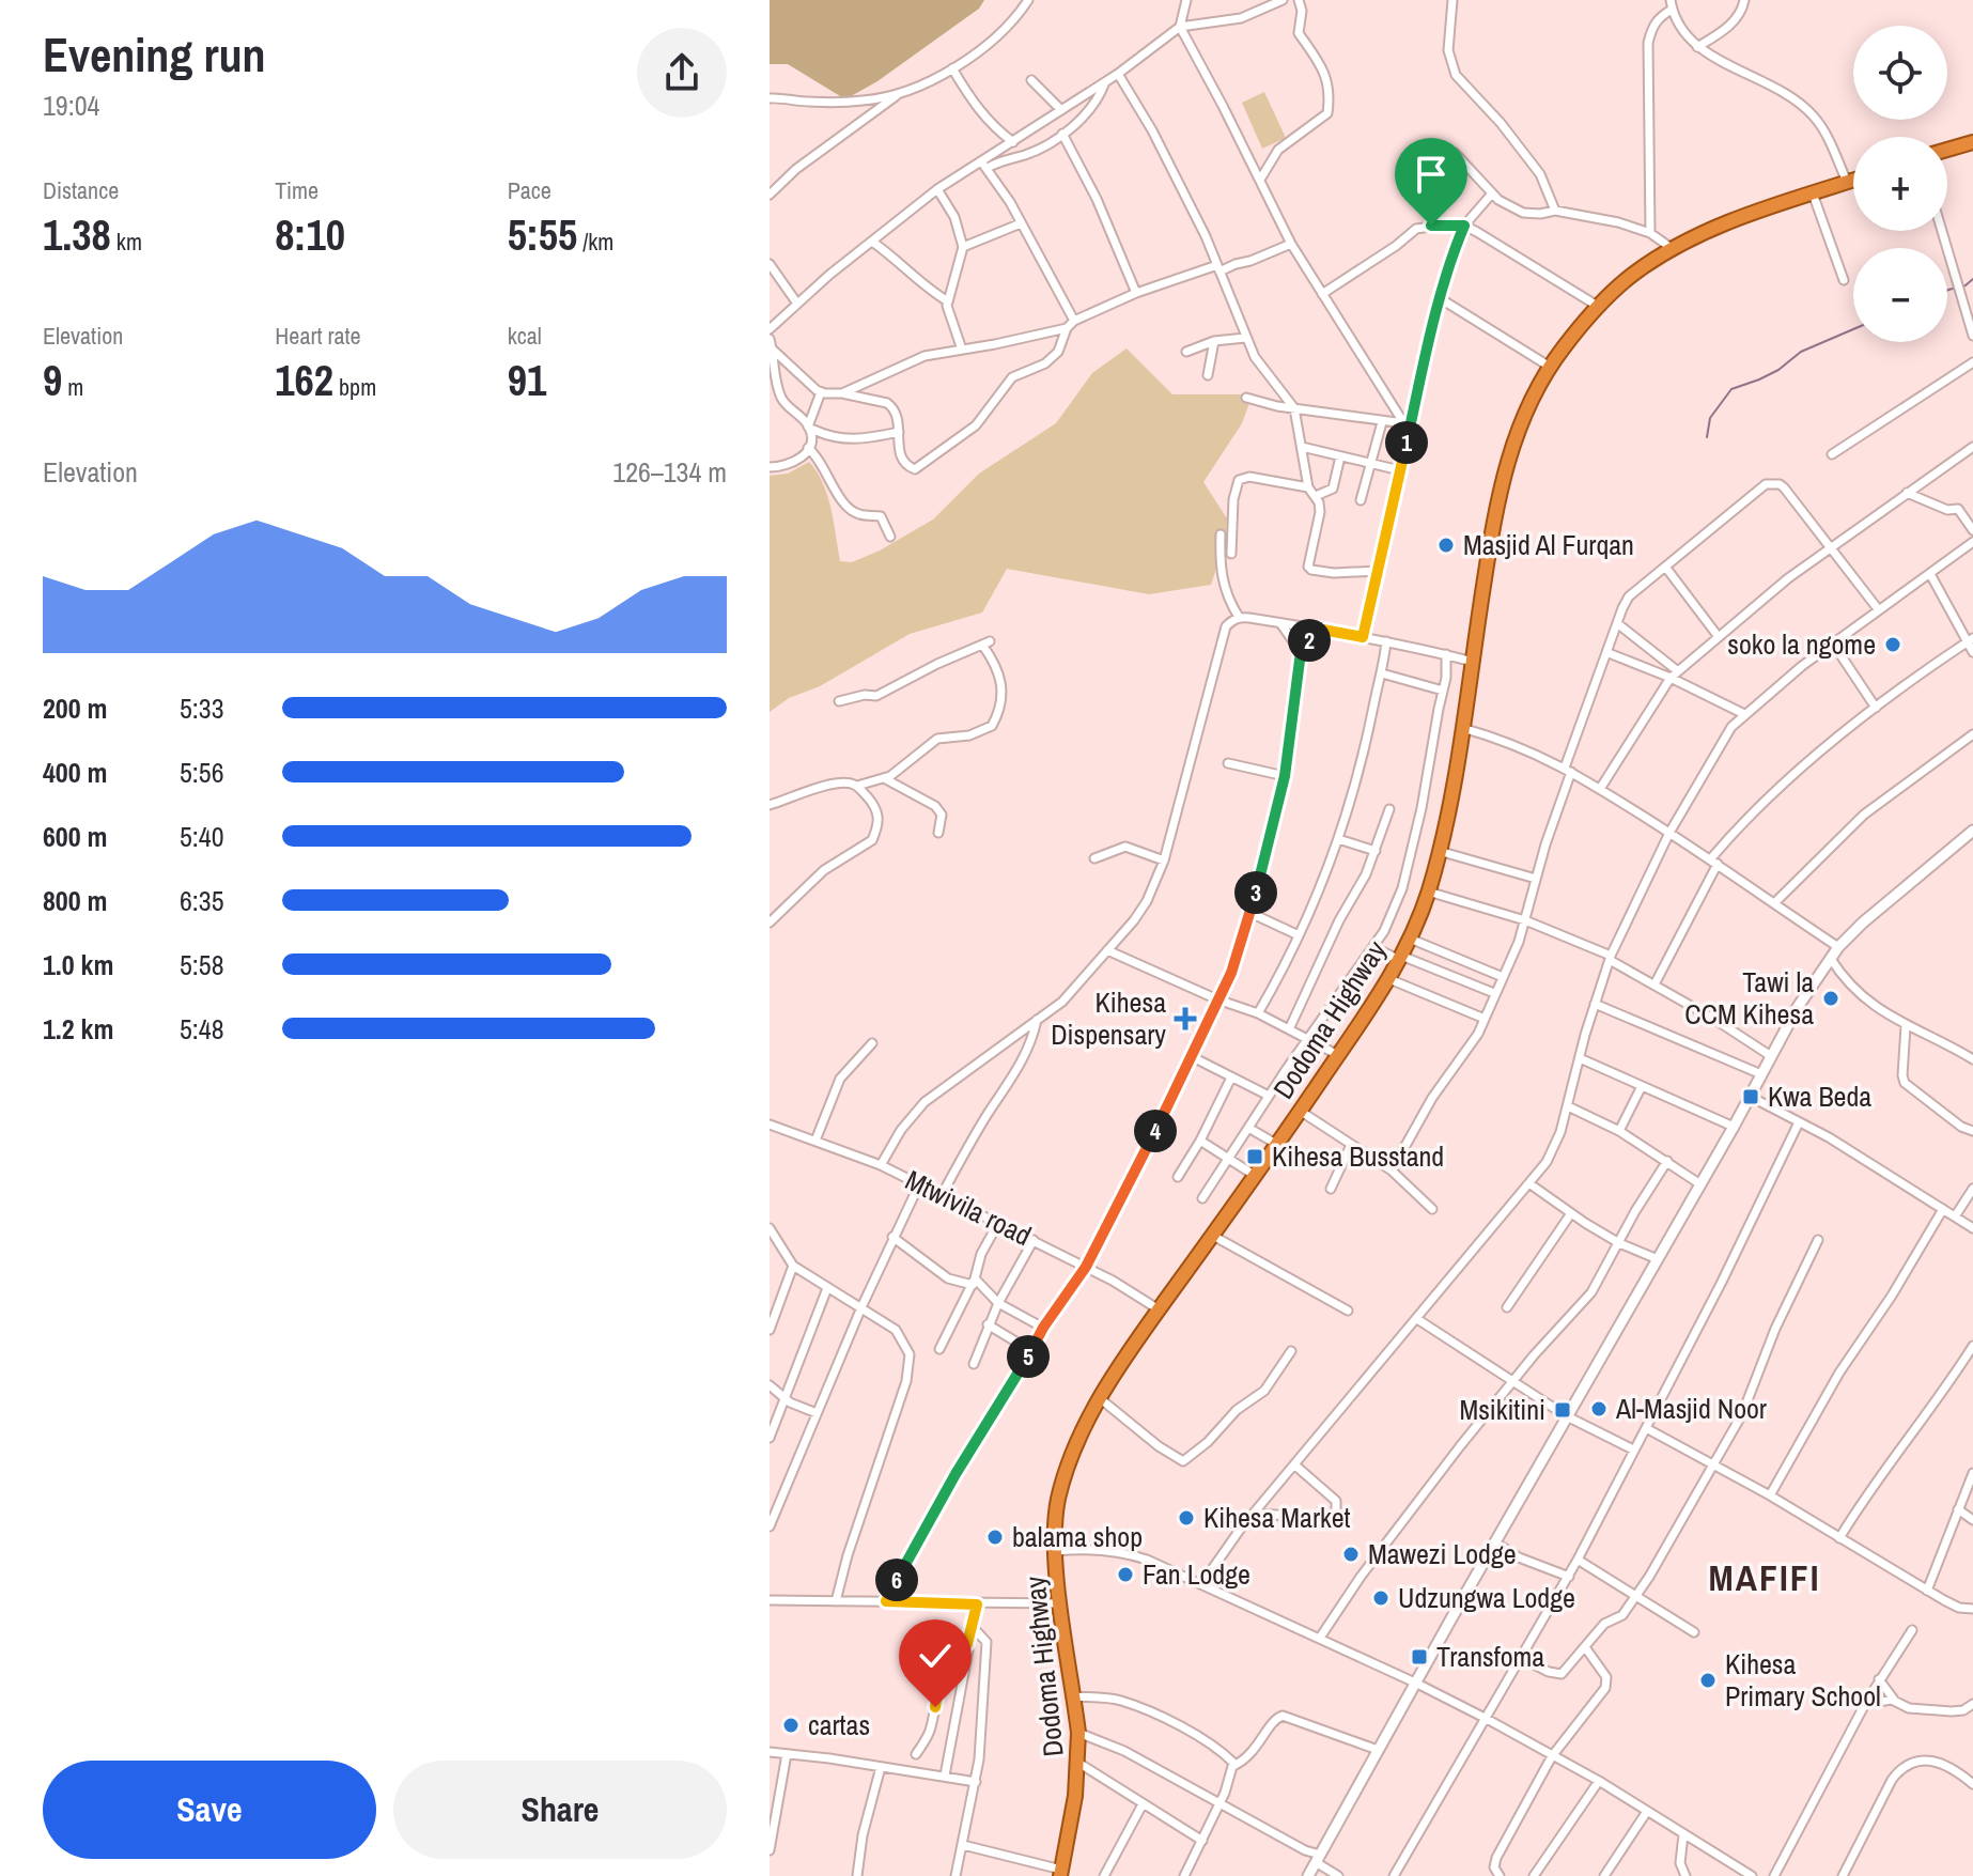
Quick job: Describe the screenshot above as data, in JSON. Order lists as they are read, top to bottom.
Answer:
{
  "streets": {
    "highway": ["Dodoma Highway"],
    "street": ["Mtwivila road"]
  },
  "crossings": [
    ["Dodoma Highway", "Mtwivila road"]
  ],
  "districts": ["MAFIFI"],
  "places": {
    "other": [
      "Masjid Al Furqan",
      "soko la ngome",
      "Tawi la CCM Kihesa",
      "Al-Masjid Noor",
      "Kihesa Market",
      "balama shop",
      "Mawezi Lodge",
      "Fan Lodge",
      "Udzungwa Lodge",
      "Kihesa Primary School",
      "cartas"
    ],
    "health": ["Kihesa Dispensary"],
    "transit": [
      "Kwa Beda",
      "Kihesa Busstand",
      "Msikitini",
      "Transfoma"
    ]
  },
  "page": {
    "heading": ["Evening run", "19:04"],
    "map_buttons": ["+", "−"],
    "stats": [
      ["Distance", "1.38 km"],
      ["Time", "8:10"],
      ["Pace", "5:55 /km"],
      ["Elevation", "9 m"],
      ["Heart rate", "162 bpm"],
      ["kcal", "91"]
    ],
    "pins": [
      "1",
      "2",
      "3",
      "4",
      "5",
      "6"
    ],
    "chart": ["Elevation", "126–134 m"],
    "list": [
      {
        "name": "200 m",
        "note": "5:33"
      },
      {
        "name": "400 m",
        "note": "5:56"
      },
      {
        "name": "600 m",
        "note": "5:40"
      },
      {
        "name": "800 m",
        "note": "6:35"
      },
      {
        "name": "1.0 km",
        "note": "5:58"
      },
      {
        "name": "1.2 km",
        "note": "5:48"
      }
    ],
    "buttons": ["Save", "Share"]
  }
}
